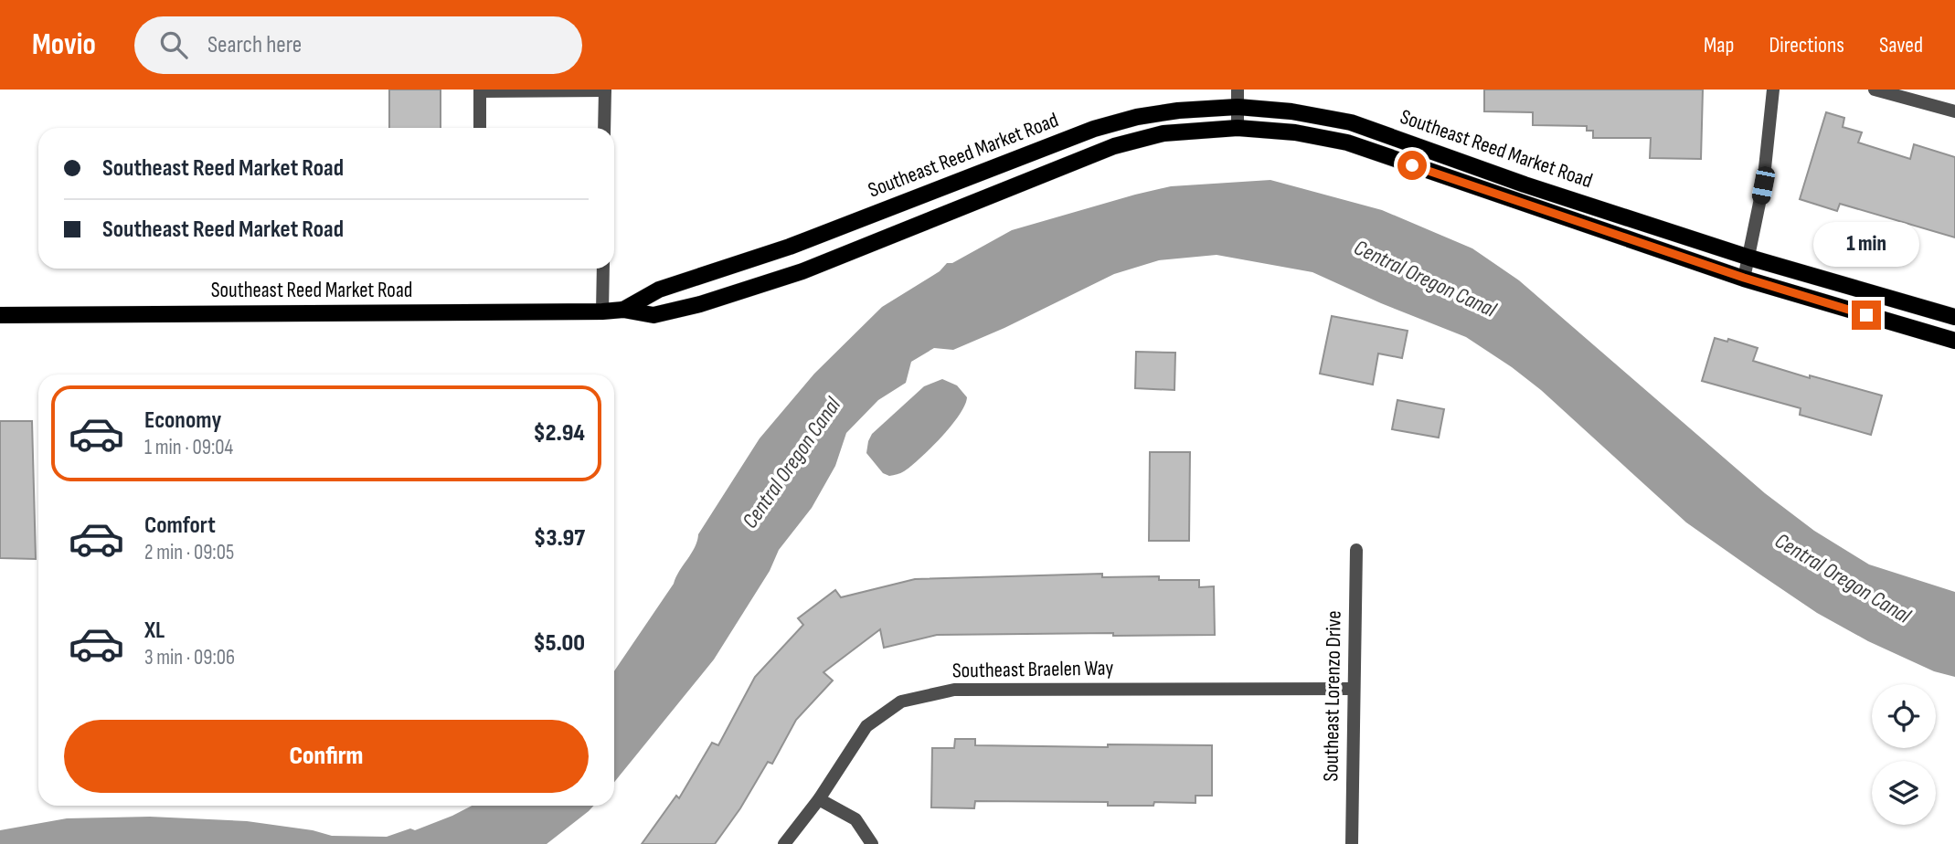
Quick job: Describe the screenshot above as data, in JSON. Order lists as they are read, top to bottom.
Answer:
{
  "streets": {
    "main road": ["Southeast Reed Market Road"],
    "street": ["Southeast Braelen Way", "Southeast Lorenzo Drive"]
  },
  "crossings": [
    ["Southeast Braelen Way", "Southeast Lorenzo Drive"]
  ],
  "water": ["Central Oregon Canal"],
  "page": {
    "header": "Movio",
    "search": "Search here",
    "nav": ["Map", "Directions", "Saved"],
    "banner": ["Southeast Reed Market Road", "Southeast Reed Market Road"],
    "bubble": "1 min",
    "list": [
      {
        "name": "Economy",
        "note": "1 min · 09:04",
        "value": "$2.94"
      },
      {
        "name": "Comfort",
        "note": "2 min · 09:05",
        "value": "$3.97"
      },
      {
        "name": "XL",
        "note": "3 min · 09:06",
        "value": "$5.00"
      }
    ],
    "buttons": "Confirm"
  }
}
